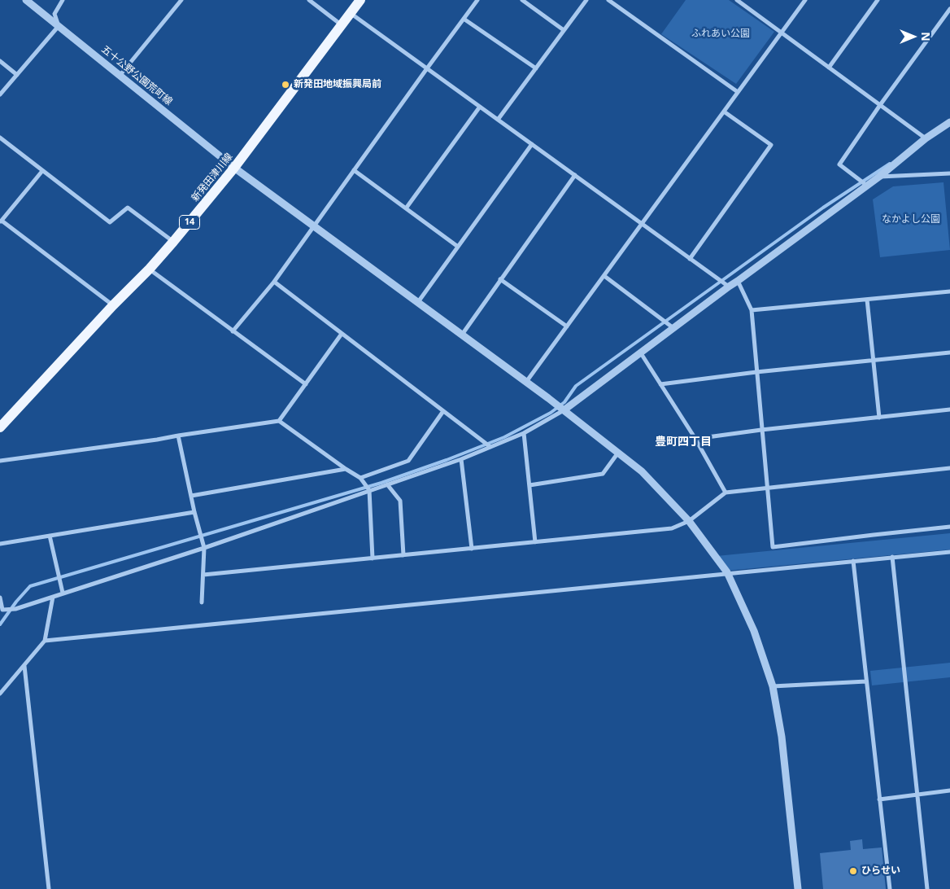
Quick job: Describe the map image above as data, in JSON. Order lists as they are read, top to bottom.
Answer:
{
  "streets": {
    "main road": ["新発田津川線", "14"],
    "street": ["五十公野公園荒町線"]
  },
  "crossings": [
    ["五十公野公園荒町線", "新発田津川線"]
  ],
  "districts": ["豊町四丁目"],
  "parks": ["ふれあい公園", "なかよし公園"],
  "places": ["新発田地域振興局前", "ひらせい"],
  "north": "right"
}
